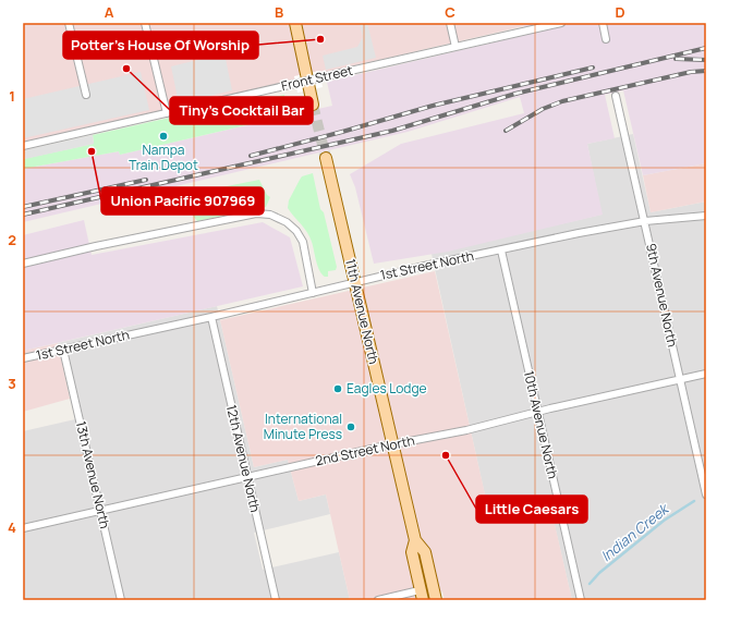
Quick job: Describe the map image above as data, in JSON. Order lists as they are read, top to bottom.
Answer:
{
  "streets": {
    "main road": ["11th Avenue North"],
    "street": [
      "Front Street",
      "1st Street North",
      "9th Avenue North",
      "10th Avenue North",
      "2nd Street North",
      "12th Avenue North",
      "13th Avenue North"
    ]
  },
  "crossings": [
    ["1st Street North", "9th Avenue North"],
    ["1st Street North", "11th Avenue North"],
    ["1st Street North", "10th Avenue North"],
    ["1st Street North", "12th Avenue North"],
    ["1st Street North", "13th Avenue North"],
    ["9th Avenue North", "2nd Street North"],
    ["11th Avenue North", "2nd Street North"],
    ["10th Avenue North", "2nd Street North"],
    ["2nd Street North", "12th Avenue North"],
    ["2nd Street North", "13th Avenue North"]
  ],
  "water": ["Indian Creek"],
  "places": [
    "Potter's House Of Worship",
    "Tiny's Cocktail Bar",
    "Nampa Train Depot",
    "Union Pacific 907969",
    "Eagles Lodge",
    "International Minute Press",
    "Little Caesars"
  ],
  "grid": {
    "columns": [
      "A",
      "B",
      "C",
      "D"
    ],
    "rows": [
      "1",
      "2",
      "3",
      "4"
    ]
  }
}
